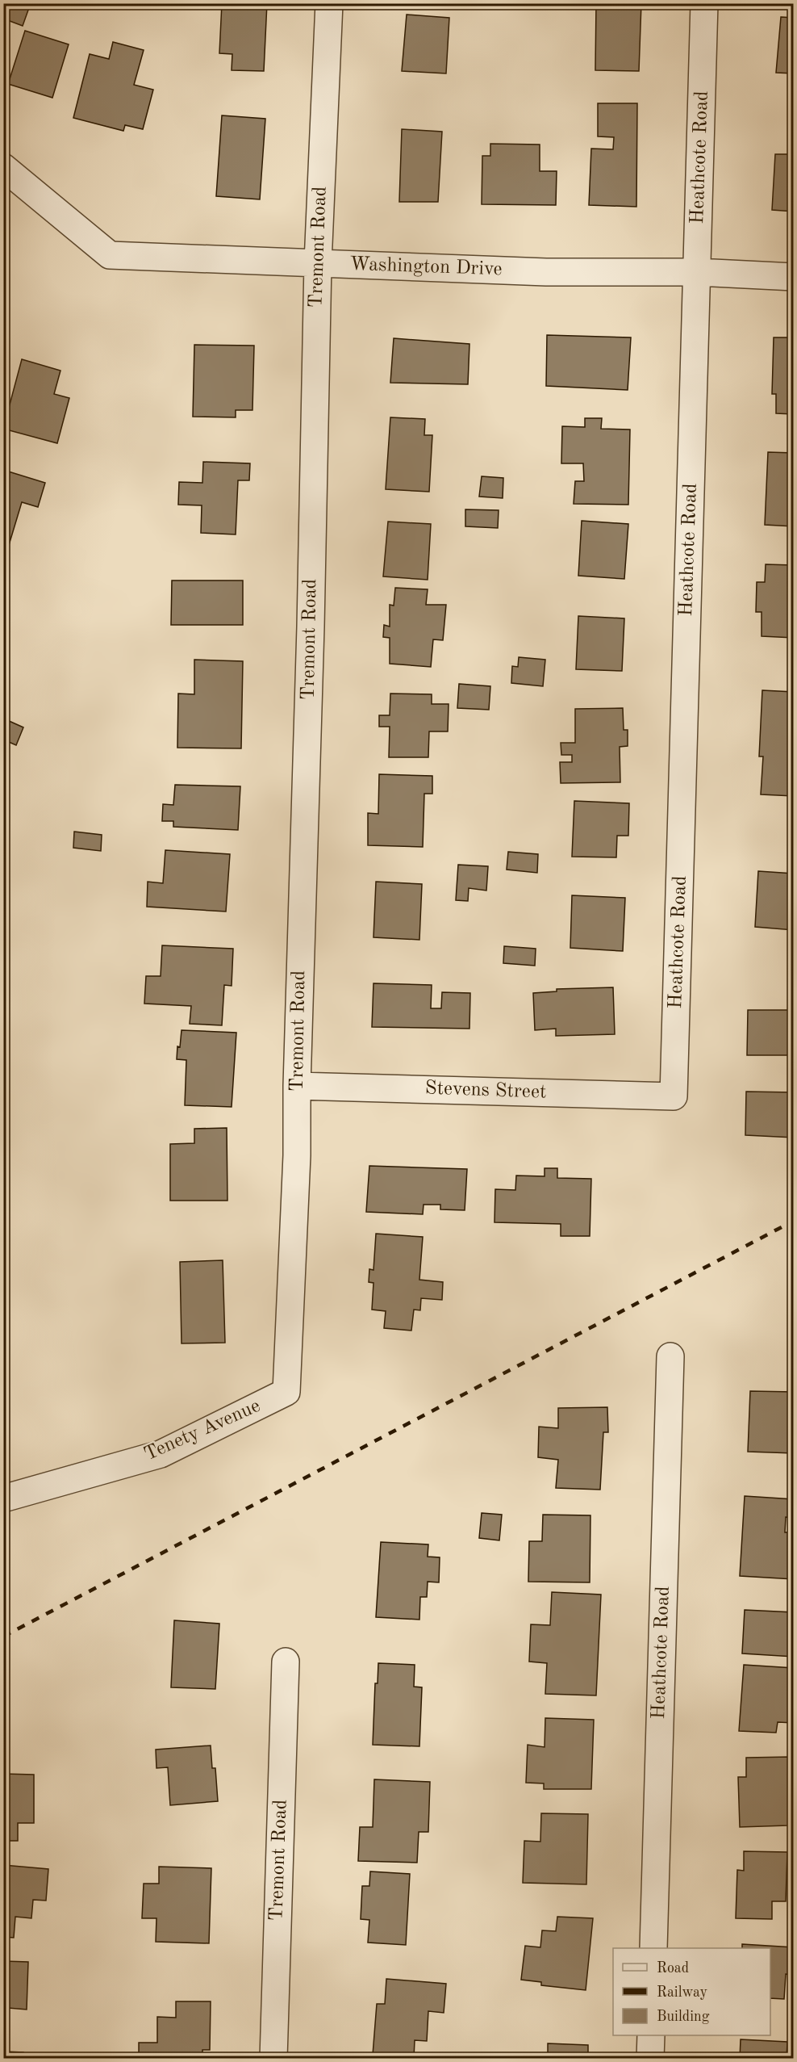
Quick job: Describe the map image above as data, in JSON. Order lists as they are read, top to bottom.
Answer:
{
  "streets": {
    "street": [
      "Heathcote Road",
      "Tremont Road",
      "Washington Drive",
      "Stevens Street",
      "Tenety Avenue"
    ]
  },
  "crossings": [
    ["Heathcote Road", "Washington Drive"],
    ["Heathcote Road", "Stevens Street"],
    ["Tremont Road", "Washington Drive"],
    ["Tremont Road", "Stevens Street"],
    ["Tremont Road", "Tenety Avenue"]
  ],
  "legend": ["Road", "Railway", "Building"]
}
